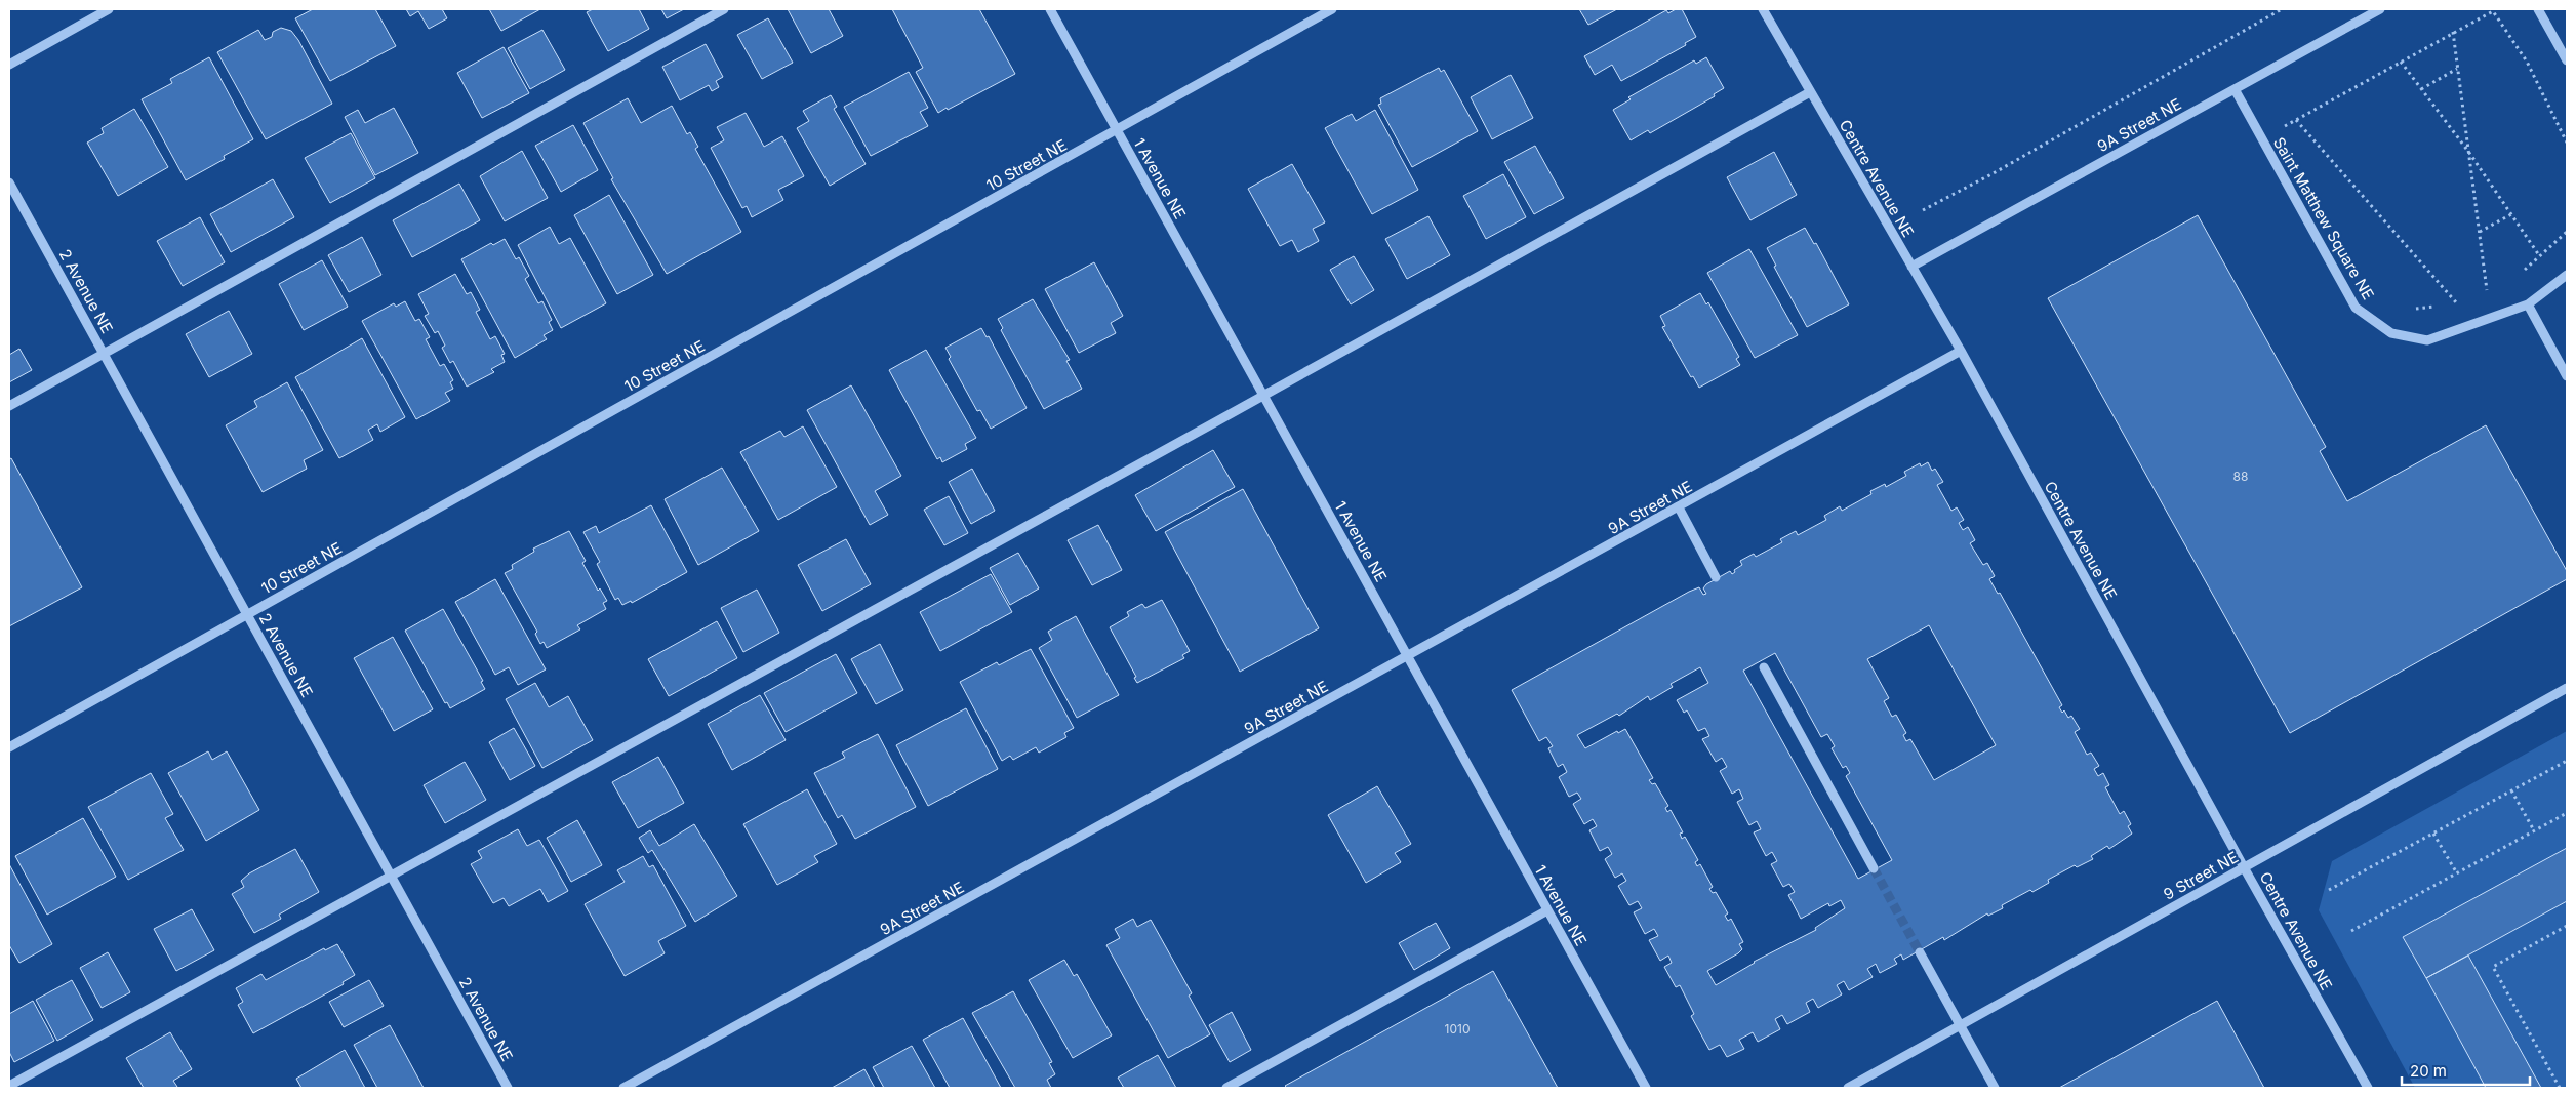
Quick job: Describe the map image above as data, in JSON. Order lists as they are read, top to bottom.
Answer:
{
  "streets": {
    "street": [
      "9A Street NE",
      "10 Street NE",
      "1 Avenue NE",
      "Centre Avenue NE",
      "Saint Matthew Square NE",
      "2 Avenue NE",
      "9 Street NE"
    ]
  },
  "crossings": [
    ["9A Street NE", "1 Avenue NE"],
    ["9A Street NE", "Centre Avenue NE"],
    ["9A Street NE", "Saint Matthew Square NE"],
    ["10 Street NE", "1 Avenue NE"],
    ["10 Street NE", "2 Avenue NE"],
    ["Centre Avenue NE", "9 Street NE"]
  ],
  "house_numbers": ["88", "1010"],
  "scale_bar": "20 m"
}
